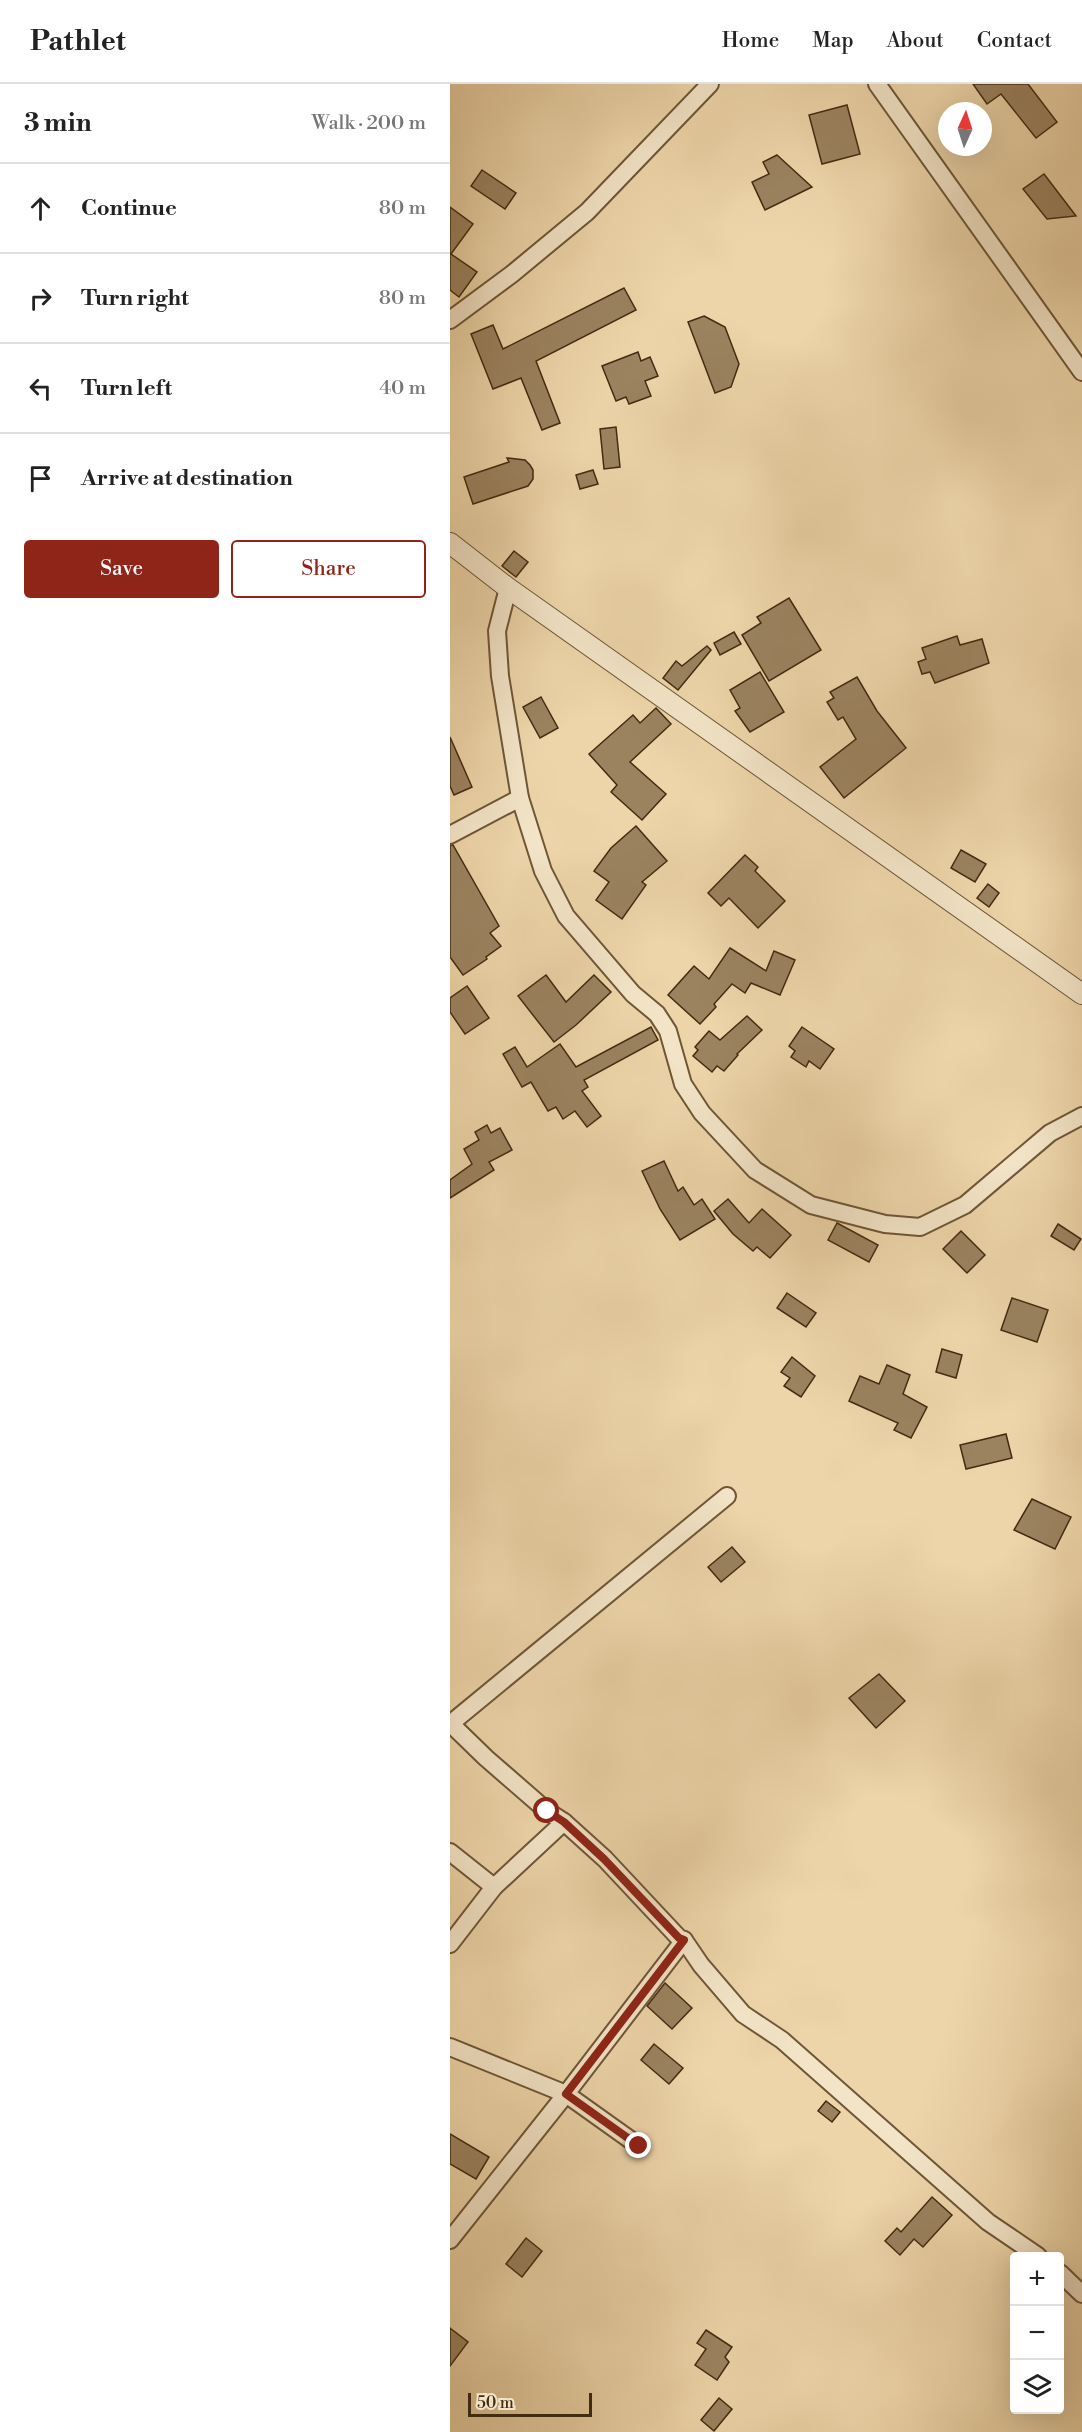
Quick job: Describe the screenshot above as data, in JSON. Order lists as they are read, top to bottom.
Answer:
{
  "scale_bar": "50 m",
  "north": "top",
  "page": {
    "header": "Pathlet",
    "nav": [
      "Home",
      "Map",
      "About",
      "Contact"
    ],
    "heading": ["3 min", "Walk · 200 m"],
    "list": [
      ["Continue", "80 m"],
      ["Turn right", "80 m"],
      ["Turn left", "40 m"],
      "Arrive at destination"
    ],
    "buttons": ["Save", "Share"],
    "map_buttons": ["+", "−"],
    "scale": "50 m"
  }
}
